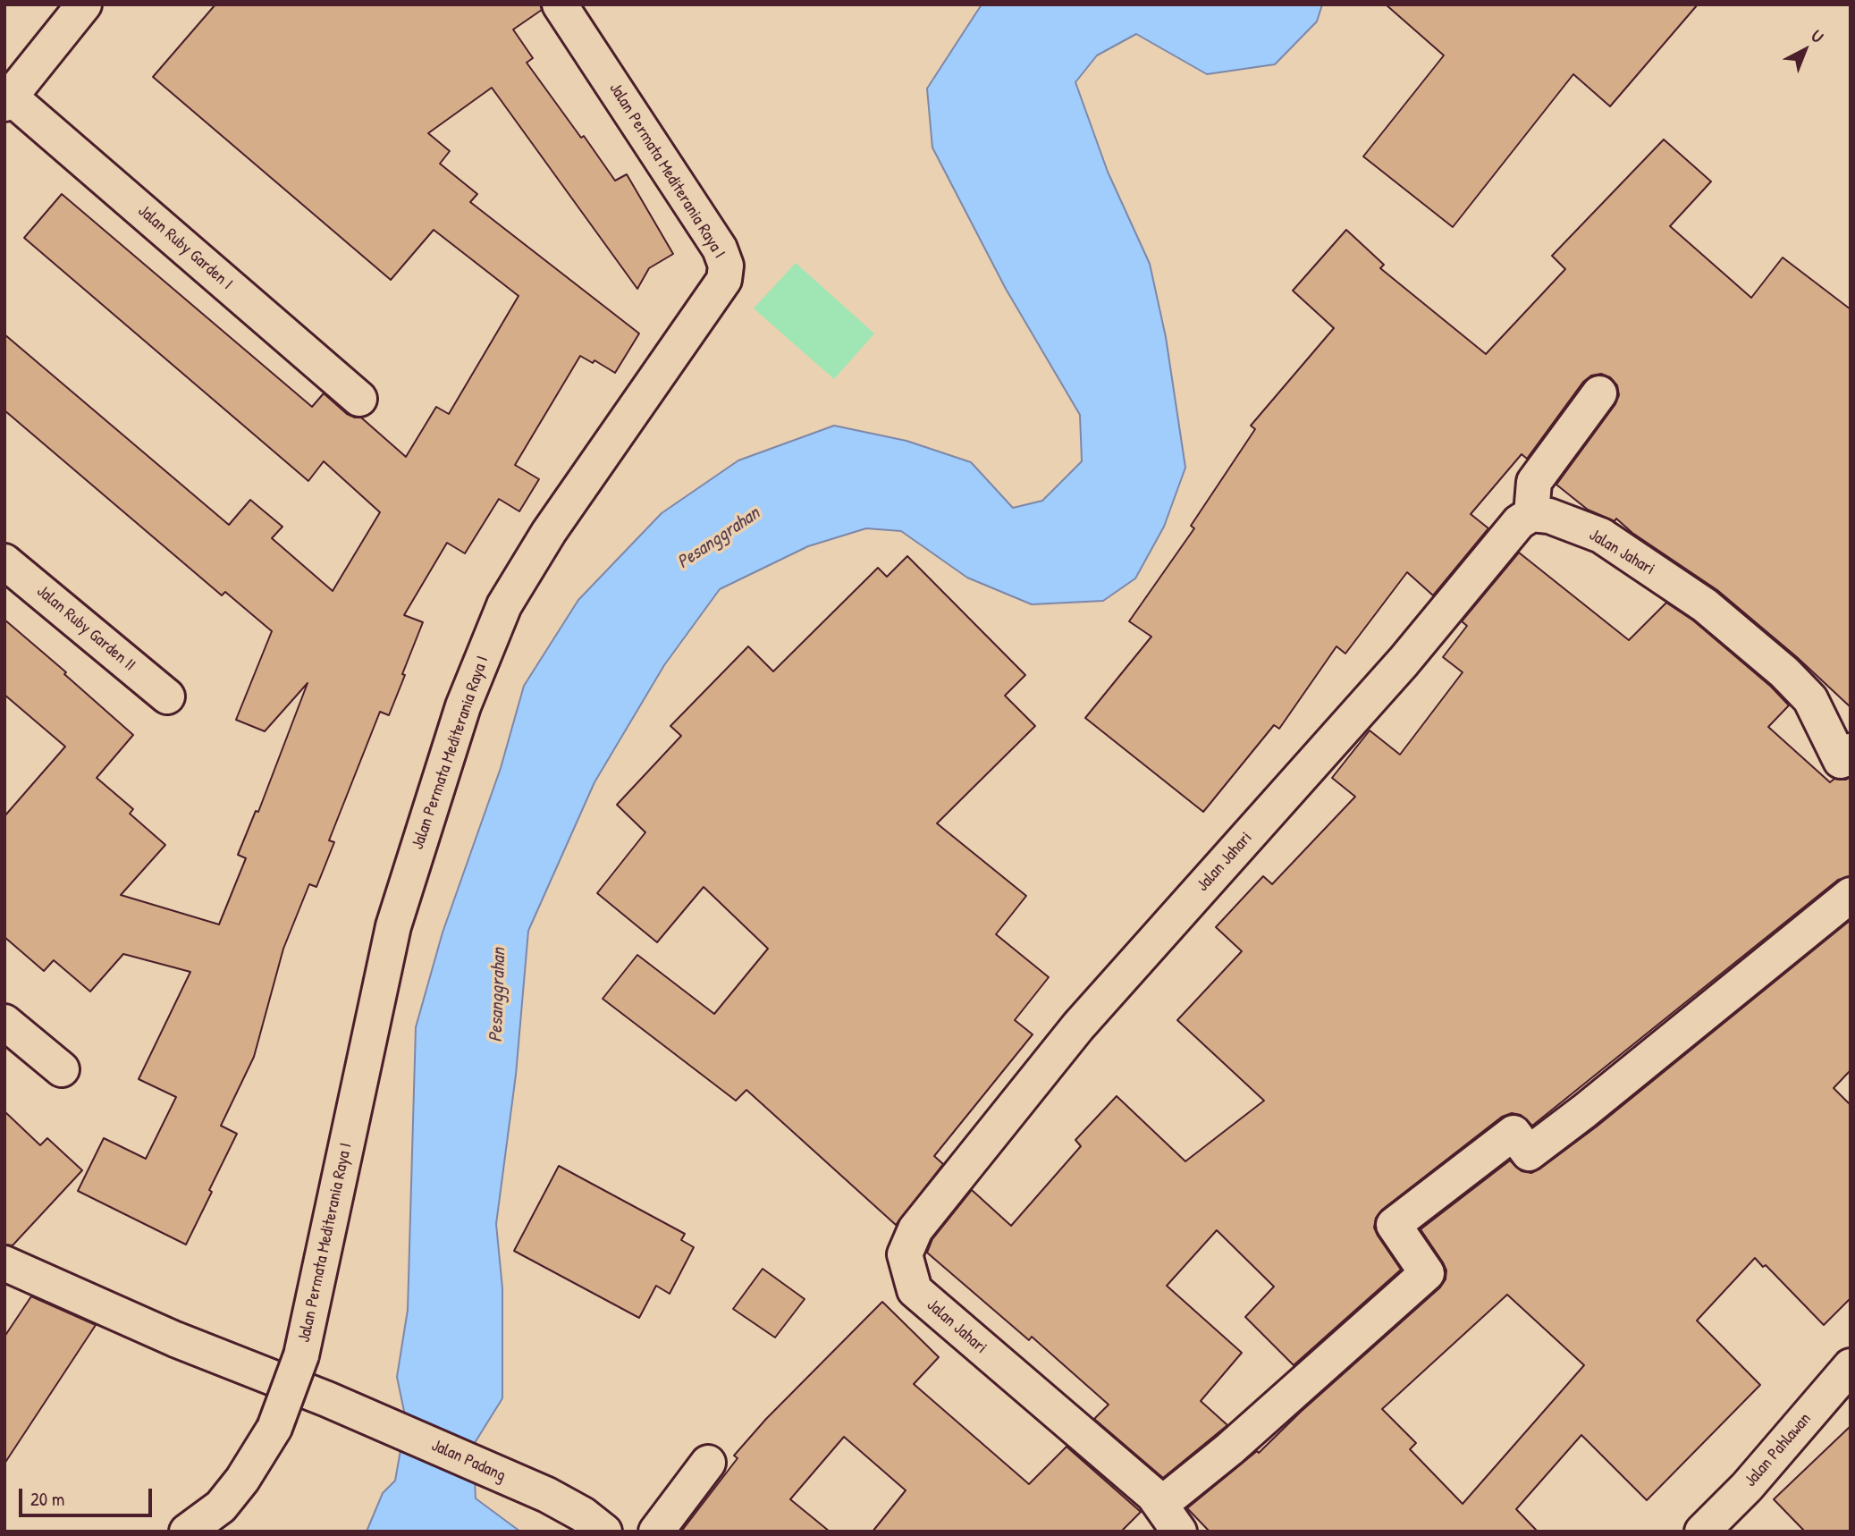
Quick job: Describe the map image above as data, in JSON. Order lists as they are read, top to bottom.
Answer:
{
  "streets": {
    "street": [
      "Jalan Permata Mediterania Raya I",
      "Jalan Ruby Garden I",
      "Jalan Jahari",
      "Jalan Ruby Garden II",
      "Jalan Pahlawan",
      "Jalan Padang"
    ]
  },
  "water": ["Pesanggrahan"],
  "scale_bar": "20 m",
  "north": "top right"
}
